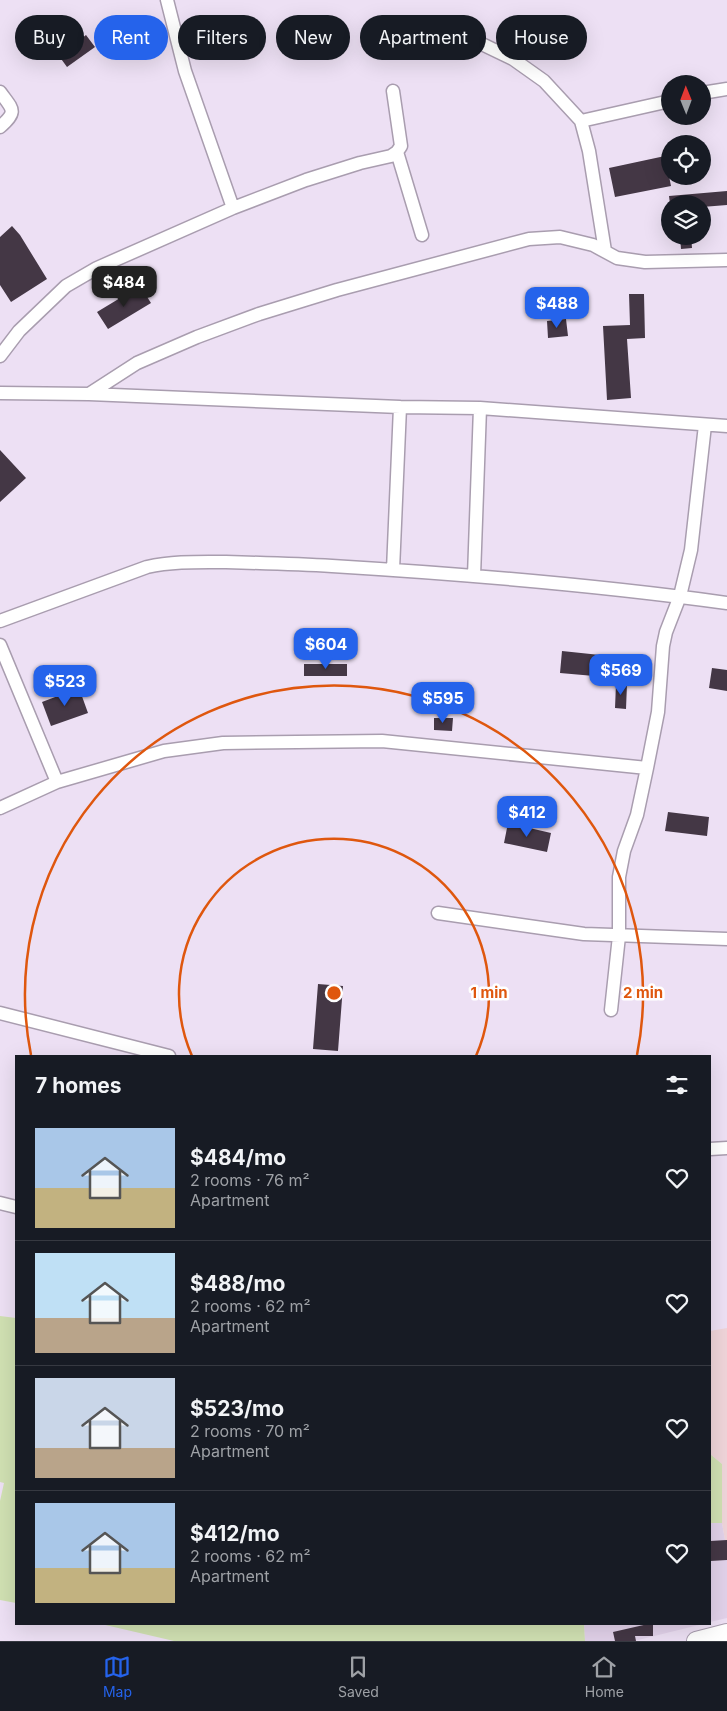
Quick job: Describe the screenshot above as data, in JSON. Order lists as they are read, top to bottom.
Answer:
{
  "north": "top",
  "page": {
    "chip": [
      "Buy",
      "Rent",
      "Filters",
      "New",
      "Apartment",
      "House"
    ],
    "price": [
      "$484",
      "$488",
      "$604",
      "$569",
      "$523",
      "$595",
      "$412"
    ],
    "heading": "7 homes",
    "list": [
      {
        "name": "$484/mo",
        "note": "2 rooms · 76 m² · Apartment"
      },
      {
        "name": "$488/mo",
        "note": "2 rooms · 62 m² · Apartment"
      },
      {
        "name": "$523/mo",
        "note": "2 rooms · 70 m² · Apartment"
      },
      {
        "name": "$412/mo",
        "note": "2 rooms · 62 m² · Apartment"
      }
    ],
    "tabs": ["Map", "Saved", "Home"]
  },
  "rings": ["1 min", "2 min"]
}
